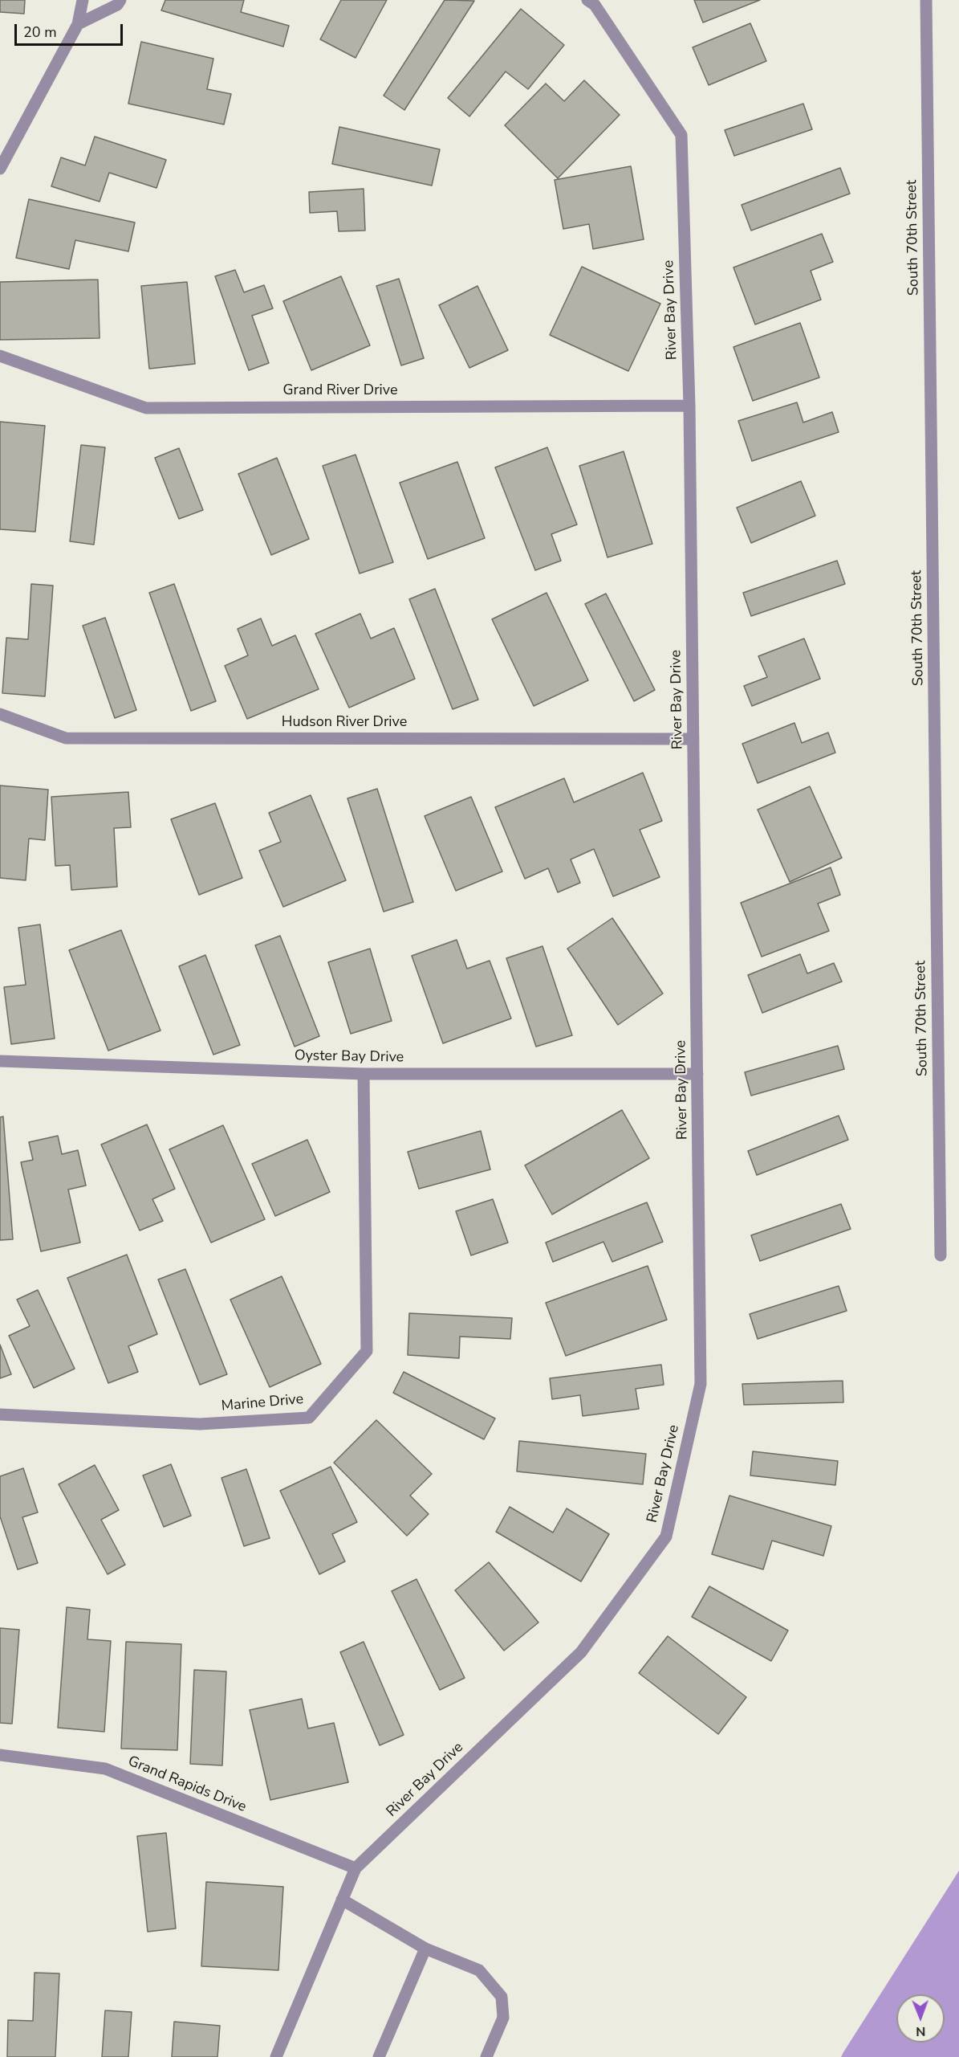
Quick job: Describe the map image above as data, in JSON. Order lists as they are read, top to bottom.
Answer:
{
  "streets": {
    "street": [
      "South 70th Street",
      "River Bay Drive",
      "Grand River Drive",
      "Hudson River Drive",
      "Oyster Bay Drive",
      "Marine Drive",
      "Grand Rapids Drive"
    ]
  },
  "crossings": [
    ["River Bay Drive", "Grand River Drive"],
    ["River Bay Drive", "Hudson River Drive"],
    ["River Bay Drive", "Oyster Bay Drive"],
    ["River Bay Drive", "Grand Rapids Drive"],
    ["Oyster Bay Drive", "Marine Drive"]
  ],
  "scale_bar": "20 m",
  "north": "bottom"
}
